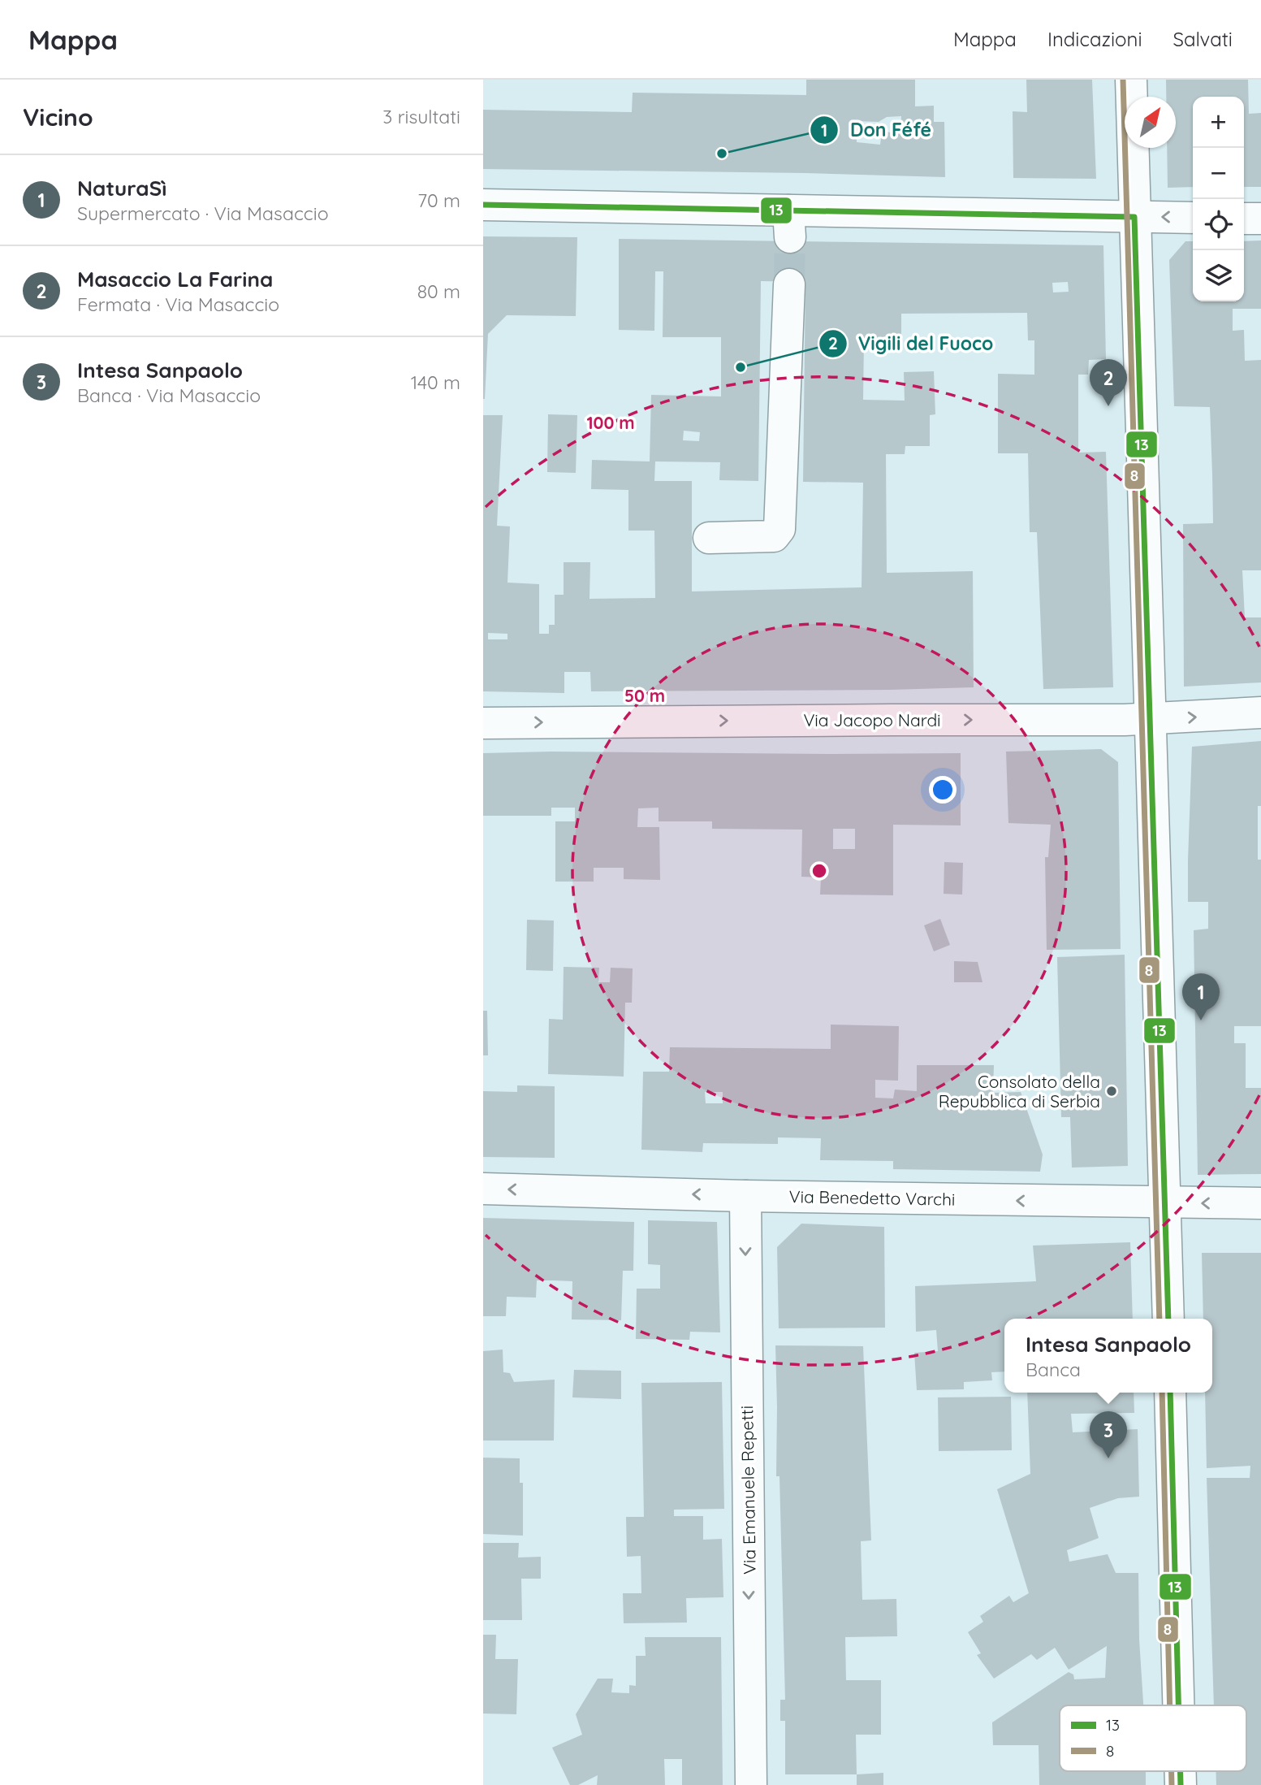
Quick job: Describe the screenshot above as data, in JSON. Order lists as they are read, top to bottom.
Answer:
{
  "streets": {
    "street": ["Via Jacopo Nardi", "Via Benedetto Varchi", "Via Emanuele Repetti"]
  },
  "crossings": [
    ["Via Benedetto Varchi", "Via Emanuele Repetti"]
  ],
  "one_way": ["Via Jacopo Nardi", "Via Benedetto Varchi", "Via Emanuele Repetti"],
  "places": ["Don Féfé", "Vigili del Fuoco", "Consolato della Repubblica di Serbia"],
  "lines": ["transit line 8", "transit line 13"],
  "legend": ["13", "8"],
  "north": "top right",
  "page": {
    "header": "Mappa",
    "nav": ["Mappa", "Indicazioni", "Salvati"],
    "heading": ["Vicino", "3 risultati"],
    "map_buttons": ["+", "−"],
    "list": [
      {
        "mark": "1",
        "name": "NaturaSì",
        "note": "Supermercato · Via Masaccio",
        "value": "70 m"
      },
      {
        "mark": "2",
        "name": "Masaccio La Farina",
        "note": "Fermata · Via Masaccio",
        "value": "80 m"
      },
      {
        "mark": "3",
        "name": "Intesa Sanpaolo",
        "note": "Banca · Via Masaccio",
        "value": "140 m"
      }
    ],
    "pins": ["2", "1", "3"],
    "popup": ["Intesa Sanpaolo", "Banca"]
  },
  "rings": ["100 m", "50 m"]
}
